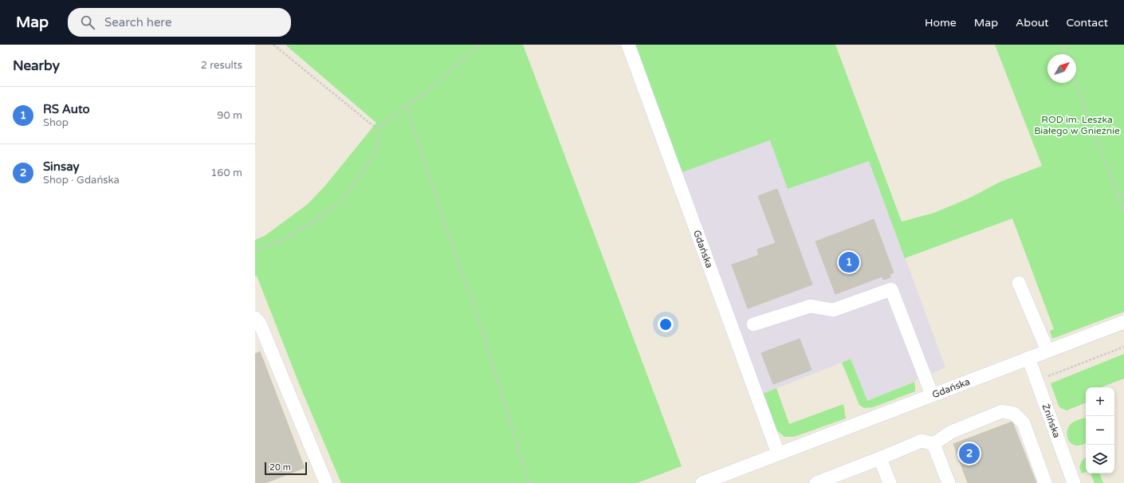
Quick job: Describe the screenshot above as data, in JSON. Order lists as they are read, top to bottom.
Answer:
{
  "streets": {
    "street": ["Gdańska", "Żnińska"]
  },
  "crossings": [
    ["Gdańska", "Żnińska"]
  ],
  "parks": ["ROD im. Leszka Białego w Gnieźnie"],
  "scale_bar": "20 m",
  "north": "top right",
  "page": {
    "header": "Map",
    "search": "Search here",
    "nav": [
      "Home",
      "Map",
      "About",
      "Contact"
    ],
    "heading": ["Nearby", "2 results"],
    "list": [
      {
        "mark": "1",
        "name": "RS Auto",
        "note": "Shop",
        "value": "90 m"
      },
      {
        "mark": "2",
        "name": "Sinsay",
        "note": "Shop · Gdańska",
        "value": "160 m"
      }
    ],
    "pins": ["1", "2"],
    "map_buttons": ["+", "−"],
    "scale": "20 m"
  }
}
